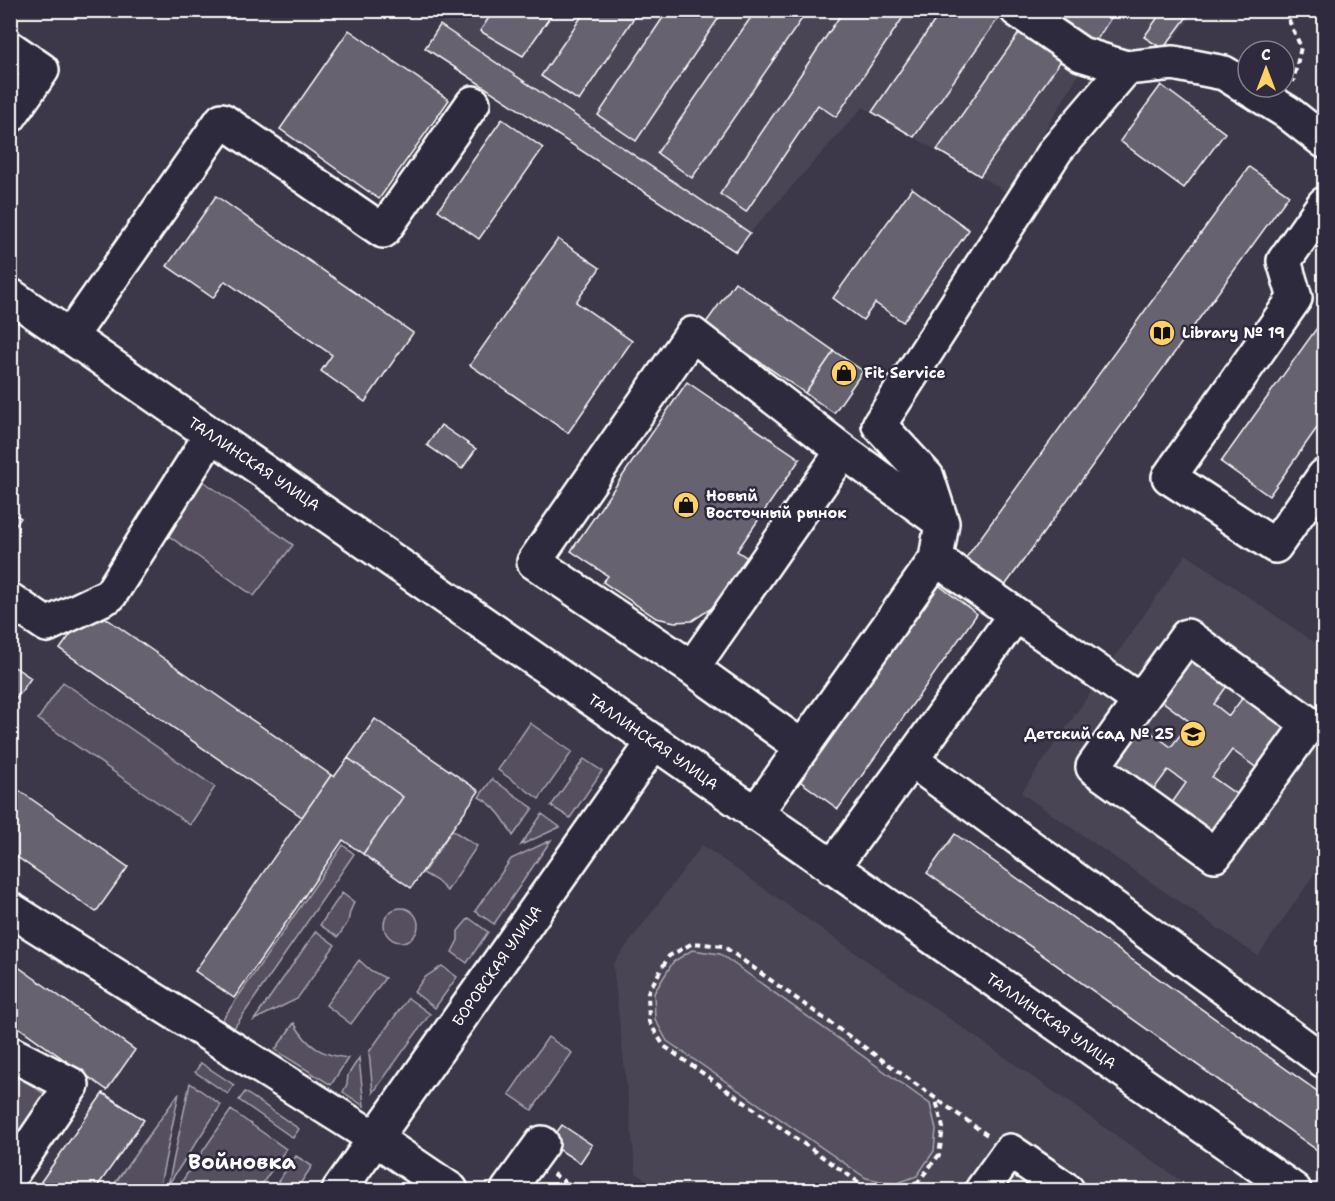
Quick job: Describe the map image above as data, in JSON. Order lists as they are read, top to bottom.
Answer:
{
  "streets": {
    "street": ["ТАЛЛИНСКАЯ УЛИЦА", "БОРОВСКАЯ УЛИЦА"]
  },
  "crossings": [
    ["ТАЛЛИНСКАЯ УЛИЦА", "БОРОВСКАЯ УЛИЦА"]
  ],
  "districts": ["Войновка"],
  "places": {
    "library": ["Library № 19"],
    "shop": ["Fit Service", "Новый Восточный рынок"],
    "school or university": ["Детский сад № 25"]
  },
  "north": "top"
}
